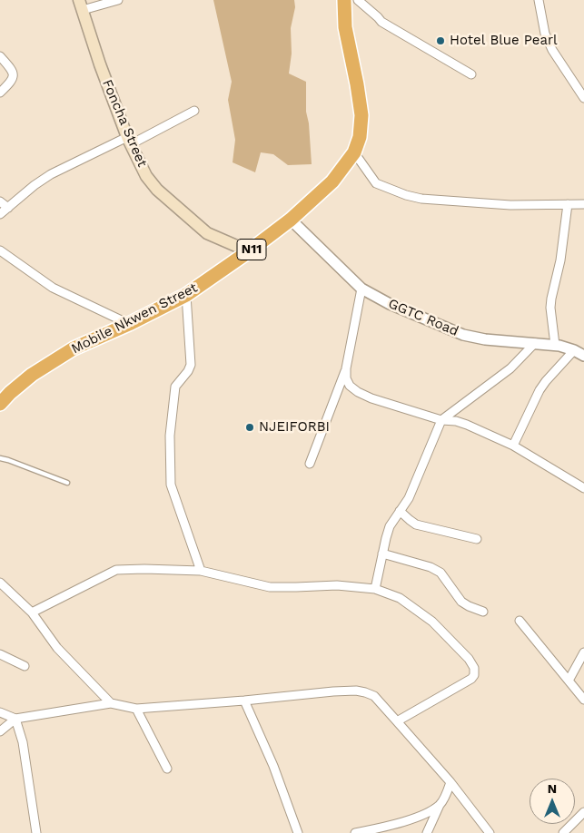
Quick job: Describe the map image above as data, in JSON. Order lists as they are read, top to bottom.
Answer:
{
  "streets": {
    "highway": ["N11", "Mobile Nkwen Street"],
    "main road": ["Foncha Street"],
    "street": ["GGTC Road"]
  },
  "crossings": [
    ["Foncha Street", "Mobile Nkwen Street"],
    ["GGTC Road", "Mobile Nkwen Street"]
  ],
  "places": ["Hotel Blue Pearl", "NJEIFORBI"],
  "north": "top"
}
